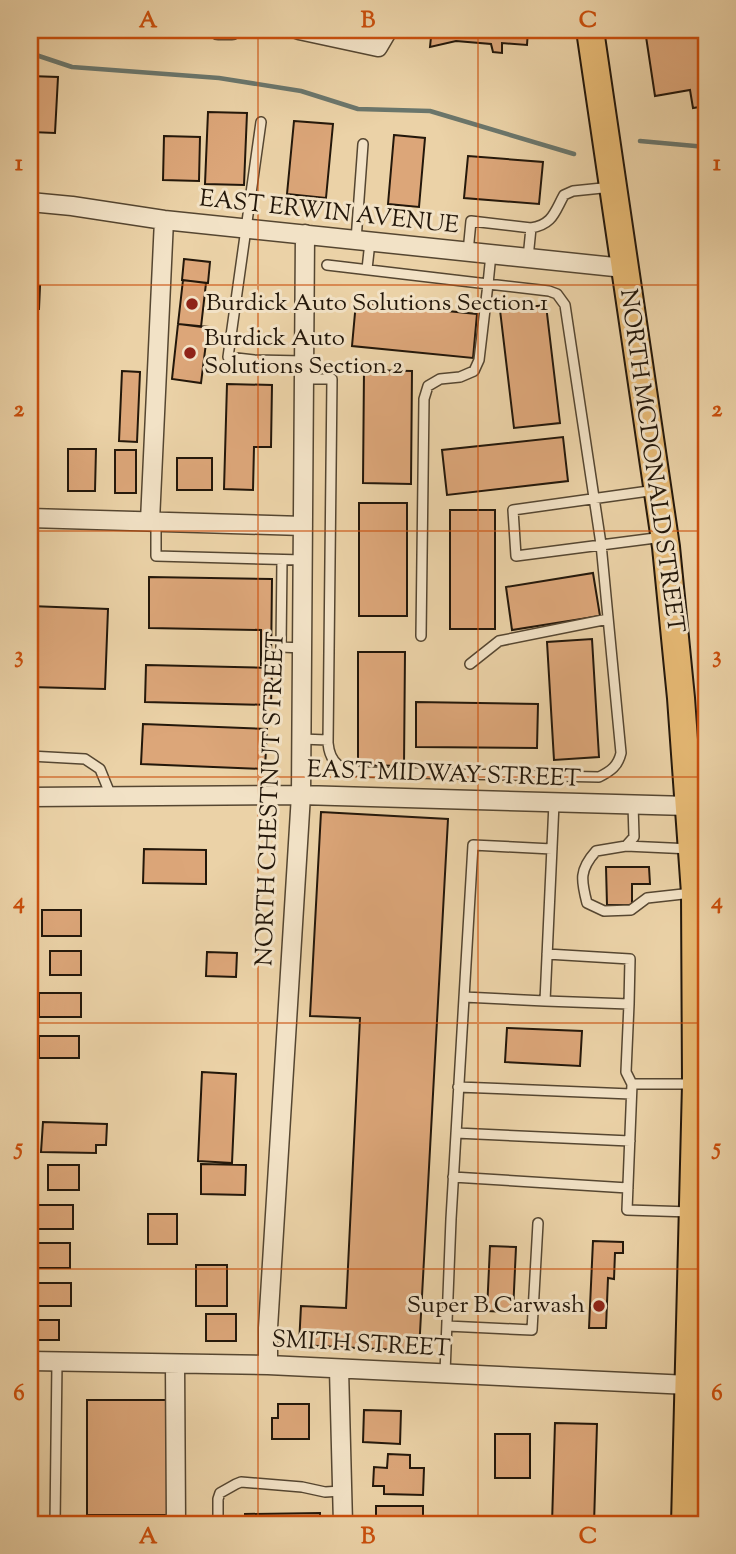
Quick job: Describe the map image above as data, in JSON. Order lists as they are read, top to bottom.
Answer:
{
  "streets": {
    "main road": ["NORTH MCDONALD STREET"],
    "street": [
      "EAST ERWIN AVENUE",
      "EAST MIDWAY STREET",
      "NORTH CHESTNUT STREET",
      "SMITH STREET"
    ]
  },
  "crossings": [
    ["EAST ERWIN AVENUE", "NORTH MCDONALD STREET"],
    ["EAST ERWIN AVENUE", "NORTH CHESTNUT STREET"],
    ["NORTH MCDONALD STREET", "EAST MIDWAY STREET"],
    ["NORTH MCDONALD STREET", "SMITH STREET"],
    ["EAST MIDWAY STREET", "NORTH CHESTNUT STREET"],
    ["NORTH CHESTNUT STREET", "SMITH STREET"]
  ],
  "places": ["Burdick Auto Solutions Section 1", "Burdick Auto Solutions Section 2", "Super B Carwash"],
  "grid": {
    "columns": ["A", "B", "C"],
    "rows": [
      "1",
      "2",
      "3",
      "4",
      "5",
      "6"
    ]
  }
}
